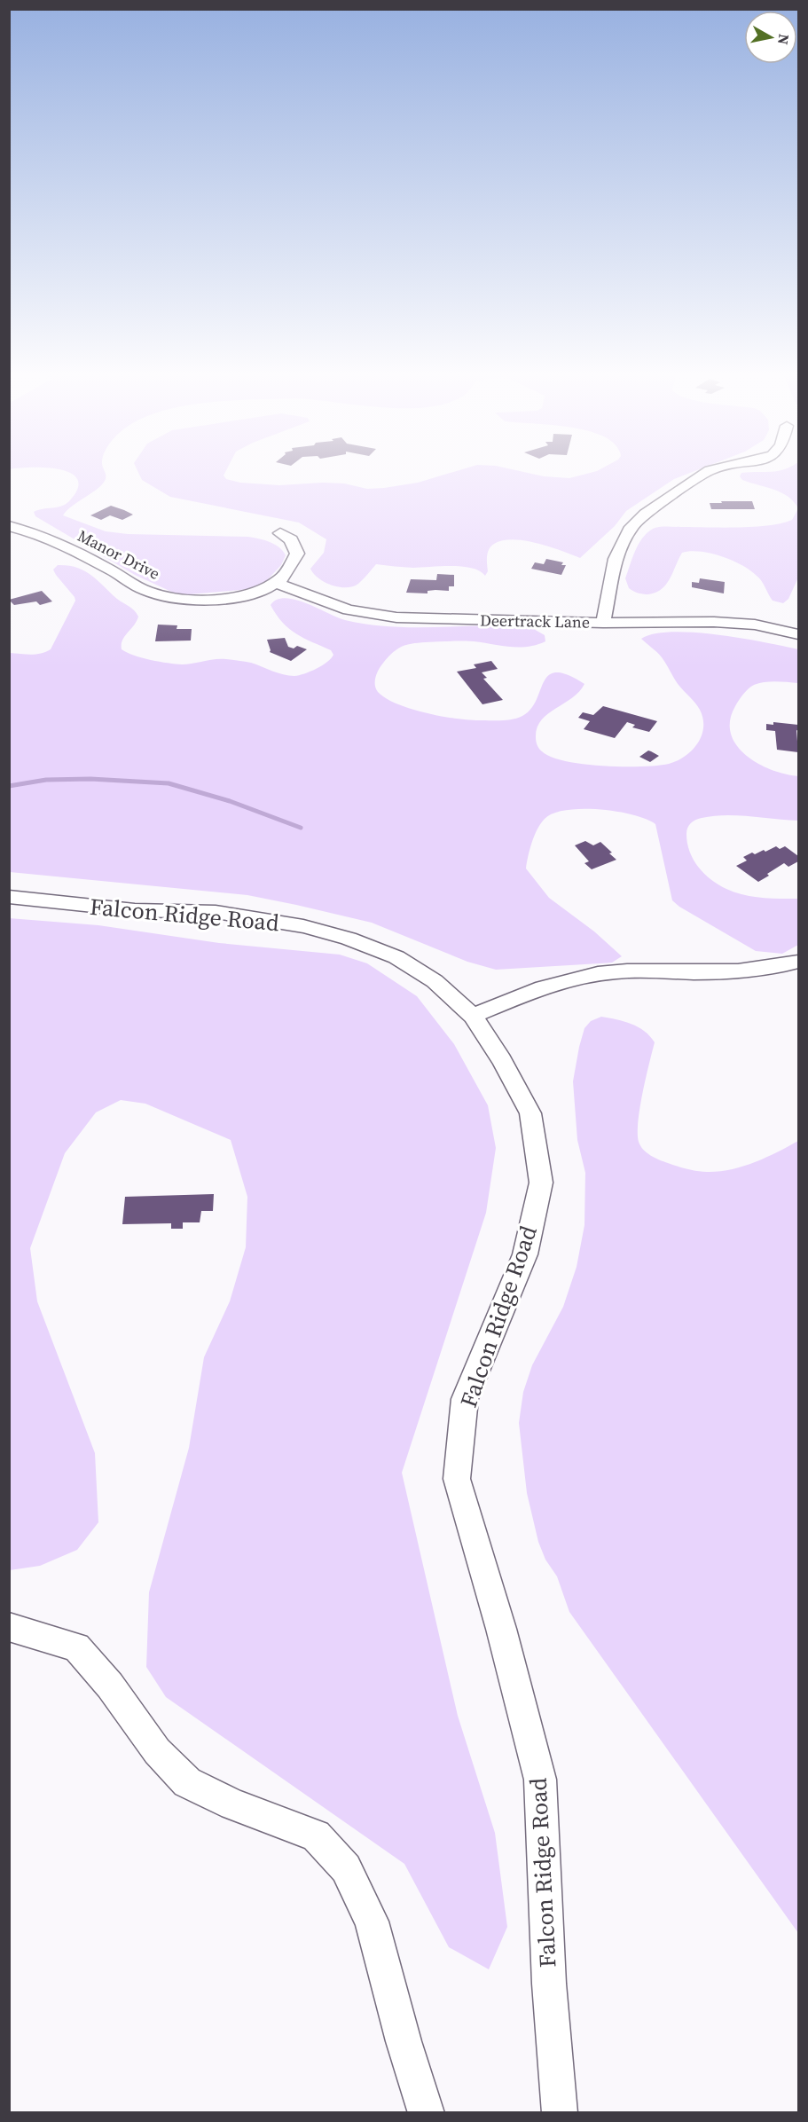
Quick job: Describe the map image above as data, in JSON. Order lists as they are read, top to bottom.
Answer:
{
  "streets": {
    "street": ["Manor Drive", "Deertrack Lane", "Falcon Ridge Road"]
  },
  "crossings": [
    ["Manor Drive", "Deertrack Lane"]
  ],
  "north": "right"
}
